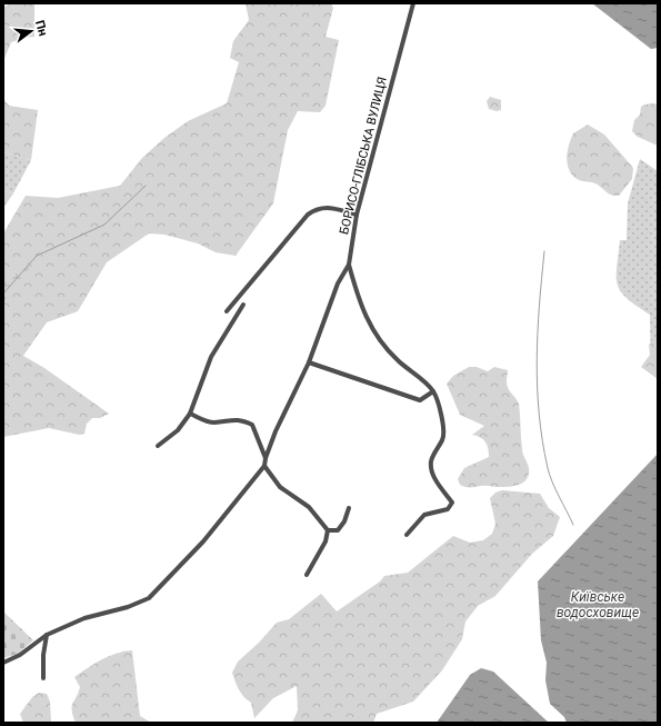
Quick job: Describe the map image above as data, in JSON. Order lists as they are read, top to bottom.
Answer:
{
  "streets": {
    "street": ["БОРИСО-ГЛІБСЬКА ВУЛИЦЯ"]
  },
  "water": ["Київське водосховище"],
  "north": "right"
}
